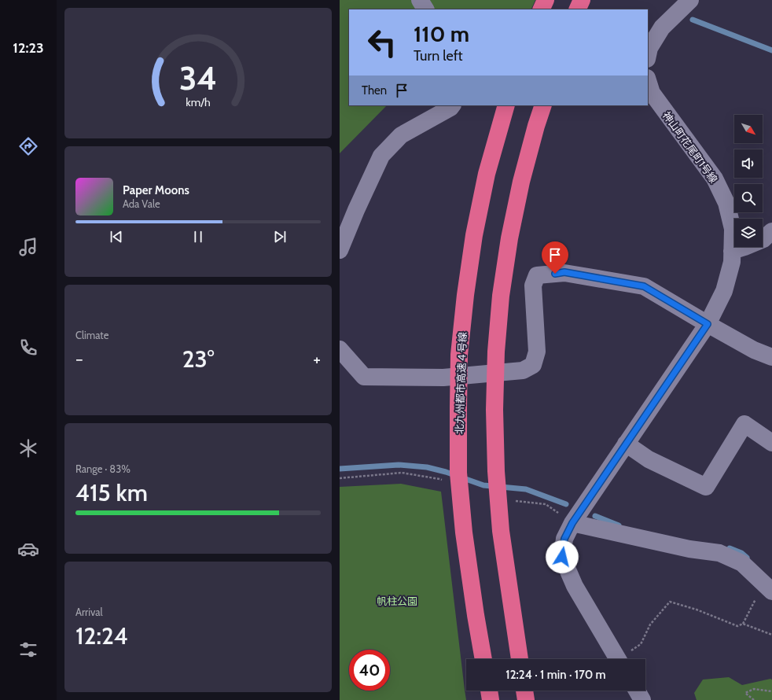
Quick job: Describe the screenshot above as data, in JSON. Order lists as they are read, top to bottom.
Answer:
{
  "streets": {
    "highway": ["北九州都市高速４号線"],
    "street": ["神山町花尾町1号線"]
  },
  "parks": ["帆柱公園"],
  "north": "bottom right",
  "page": {
    "tabs": "12:23",
    "turn": ["110 m", "Turn left"],
    "then": "Then",
    "song": ["Paper Moons", "Ada Vale"],
    "tile": [
      "Climate",
      ["Range · 83%", "415 km"],
      ["Arrival", "12:24"]
    ],
    "heat": ["−", "23°", "+"],
    "limit": "40",
    "trip": "12:24 · 1 min · 170 m",
    "gauge": ["34", "km/h"]
  }
}
